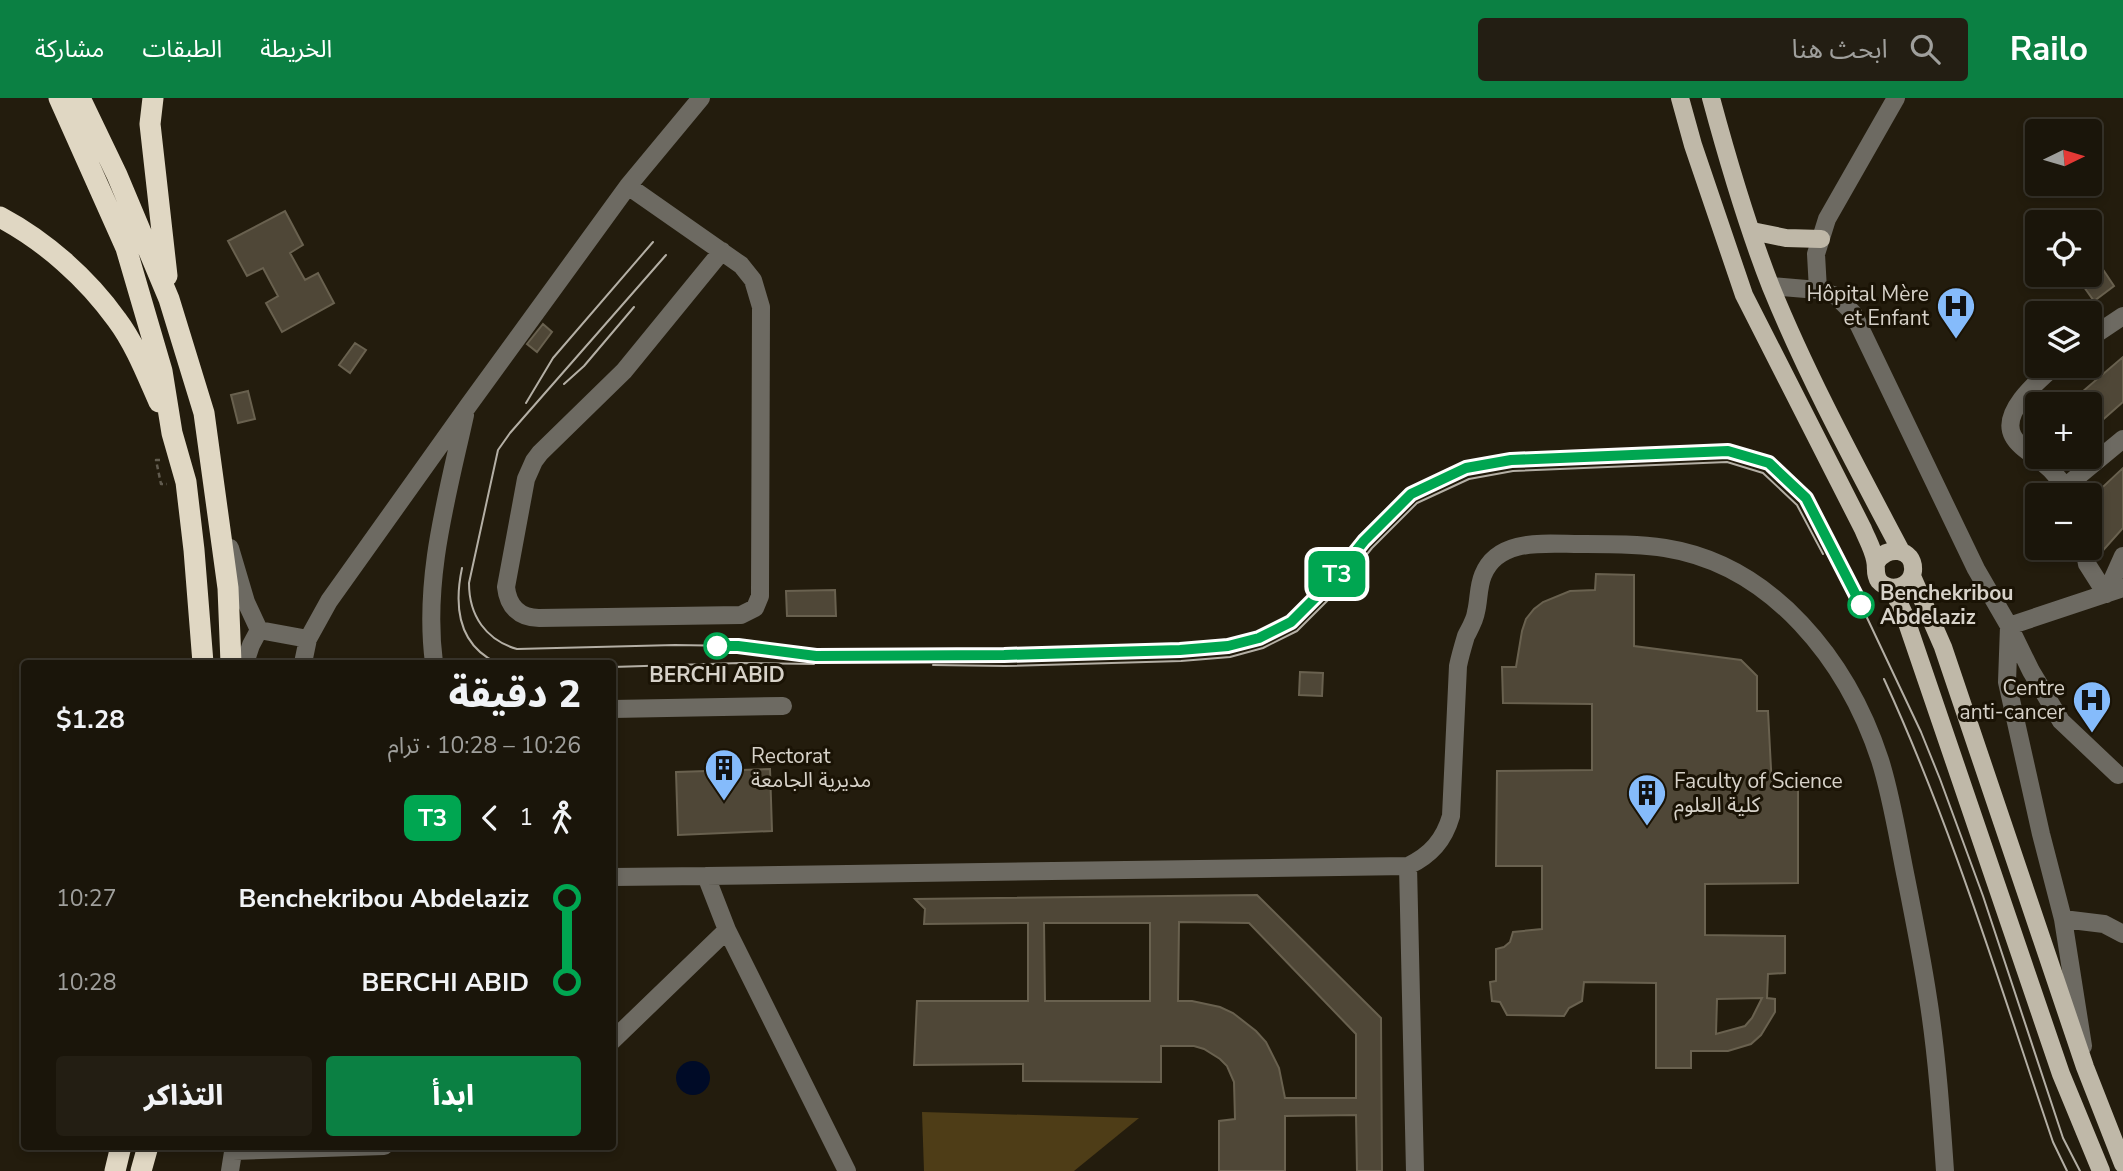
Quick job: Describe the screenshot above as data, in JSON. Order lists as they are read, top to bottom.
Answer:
{
  "places": {
    "hospital": ["Hôpital Mère et Enfant", "Centre anti-cancer"],
    "other": ["Benchekribou Abdelaziz", "BERCHI ABID"],
    "building": ["Rectorat مديرية الجامعة", "Faculty of Science كلية العلوم"]
  },
  "lines": ["tram line T3"],
  "north": "right",
  "page": {
    "header": "Railo",
    "search": "ابحث هنا",
    "nav": ["الخريطة", "الطبقات", "مشاركة"],
    "on_map": "T3",
    "map_buttons": ["+", "−"],
    "heading": ["2 دقيقة", "10:26 – 10:28 · ترام", "$1.28"],
    "legs": ["1", "T3"],
    "list": [
      {
        "name": "Benchekribou Abdelaziz",
        "value": "10:27"
      },
      {
        "name": "BERCHI ABID",
        "value": "10:28"
      }
    ],
    "buttons": ["ابدأ", "التذاكر"]
  }
}
